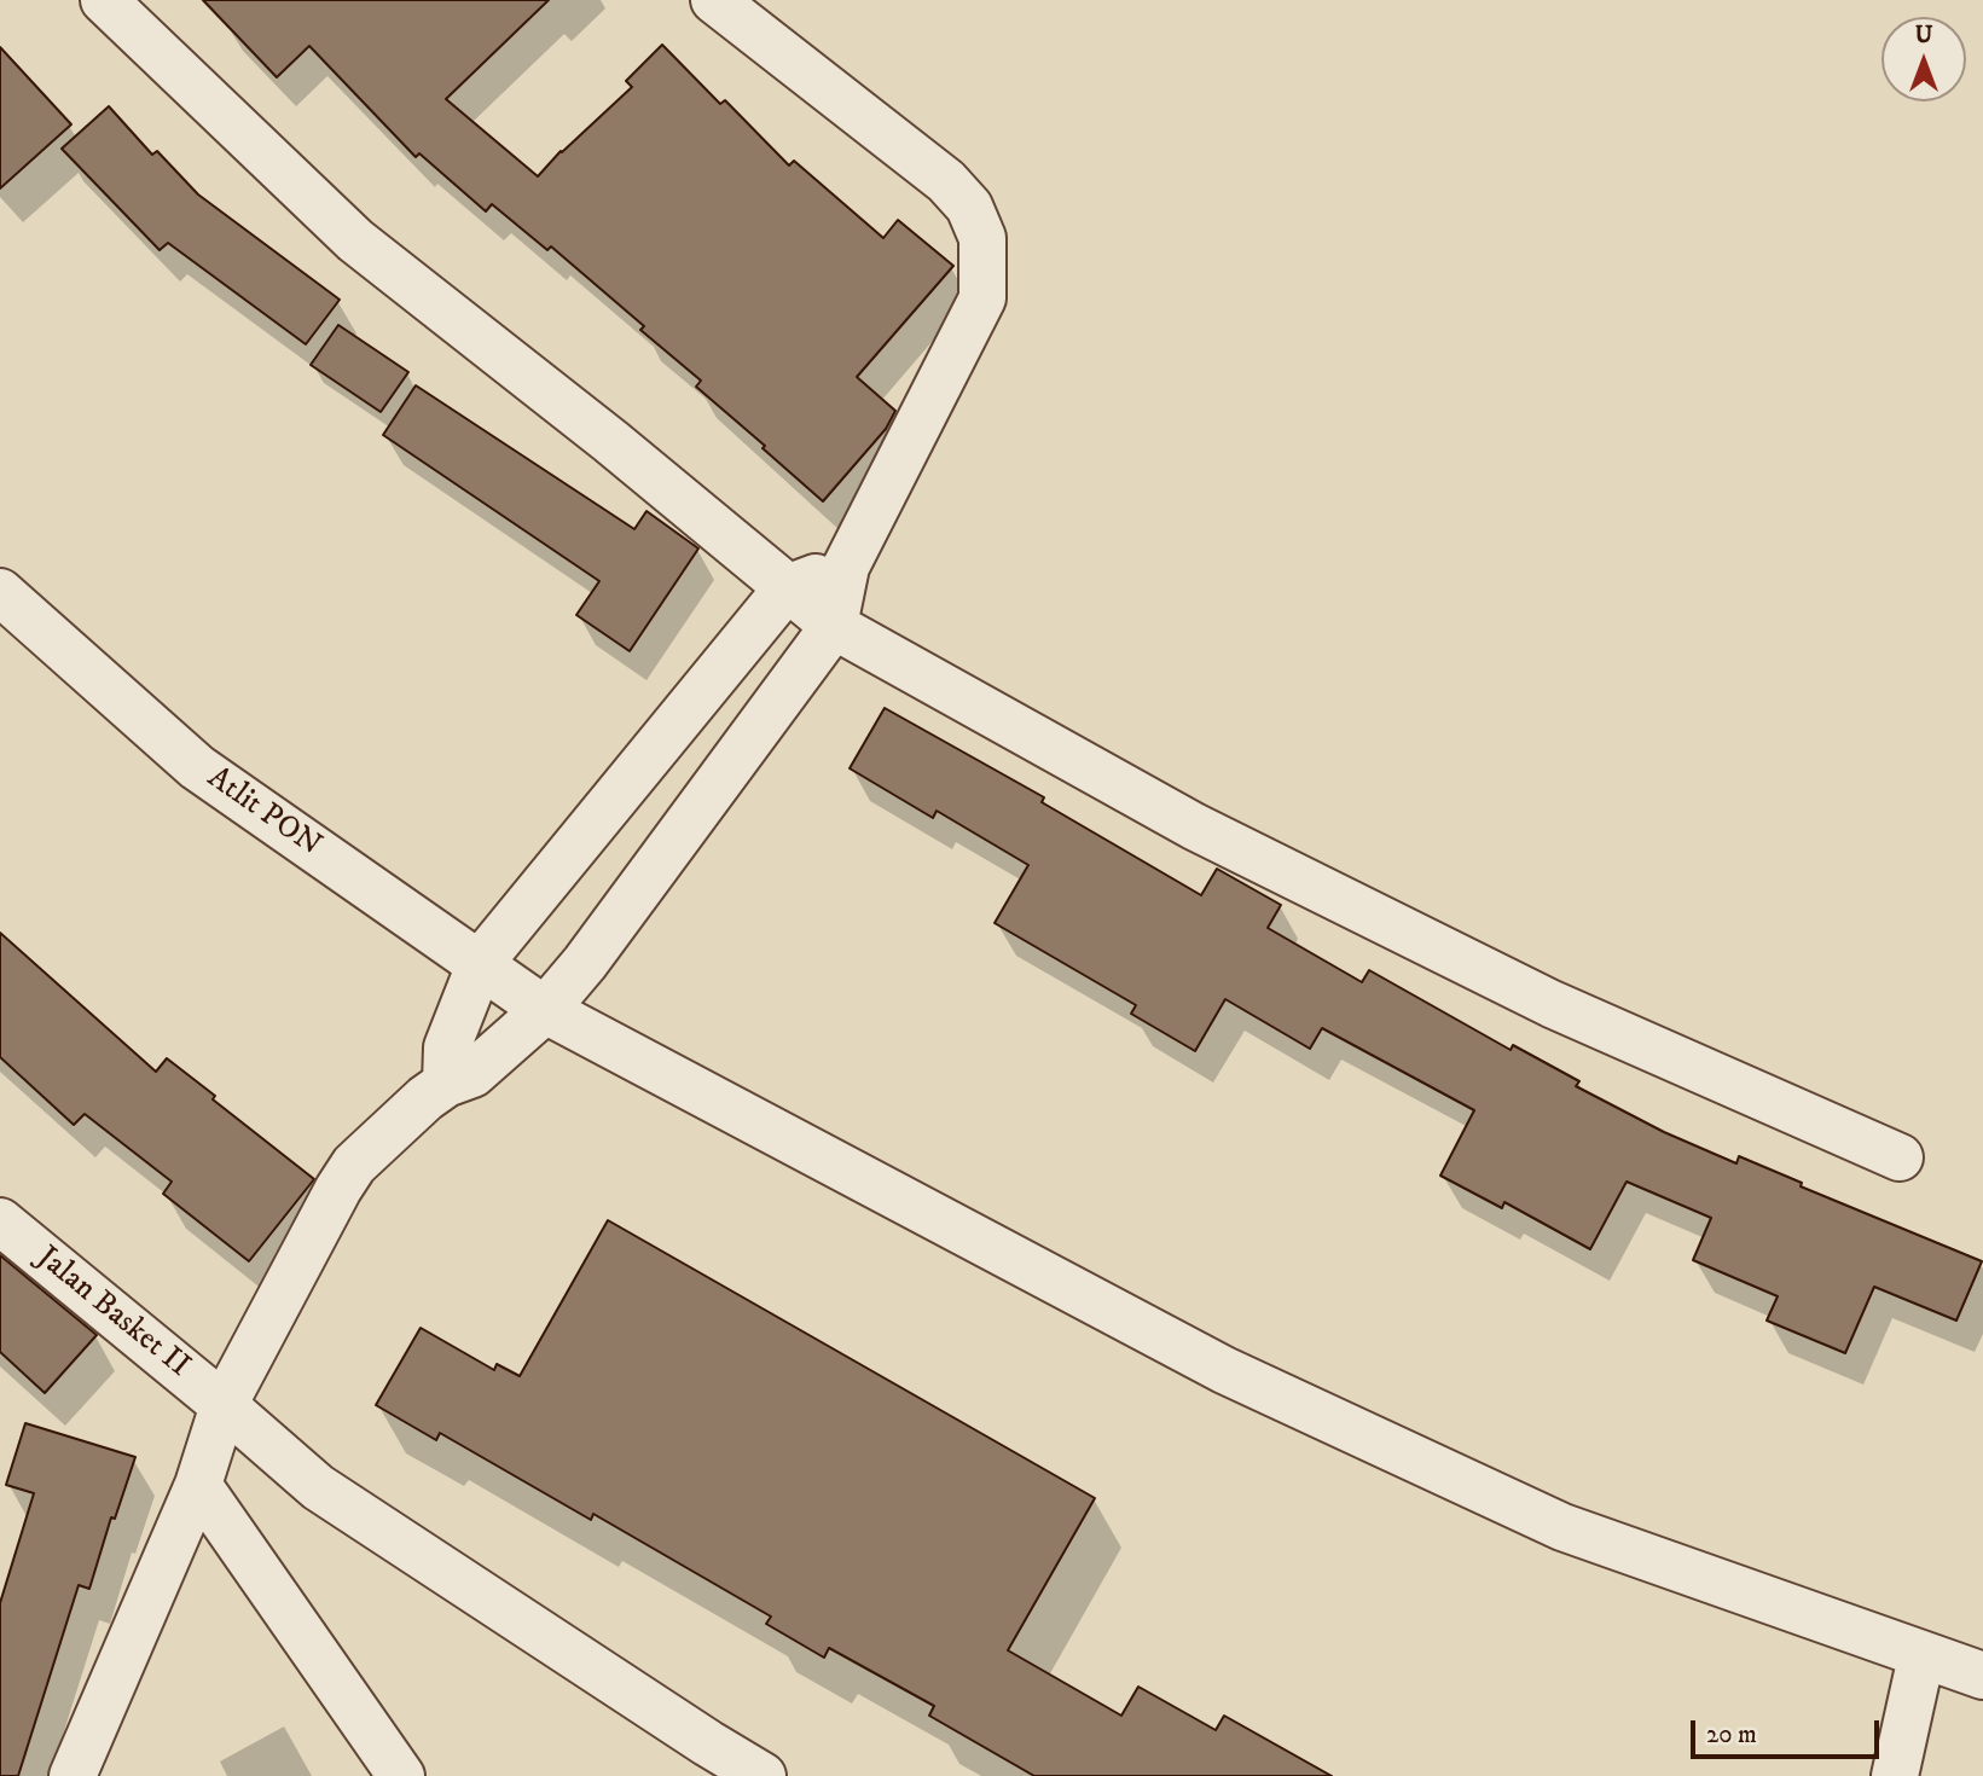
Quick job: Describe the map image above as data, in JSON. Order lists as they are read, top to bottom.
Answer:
{
  "streets": {
    "street": ["Atlit PON", "Jalan Basket II"]
  },
  "scale_bar": "20 m",
  "north": "top"
}
